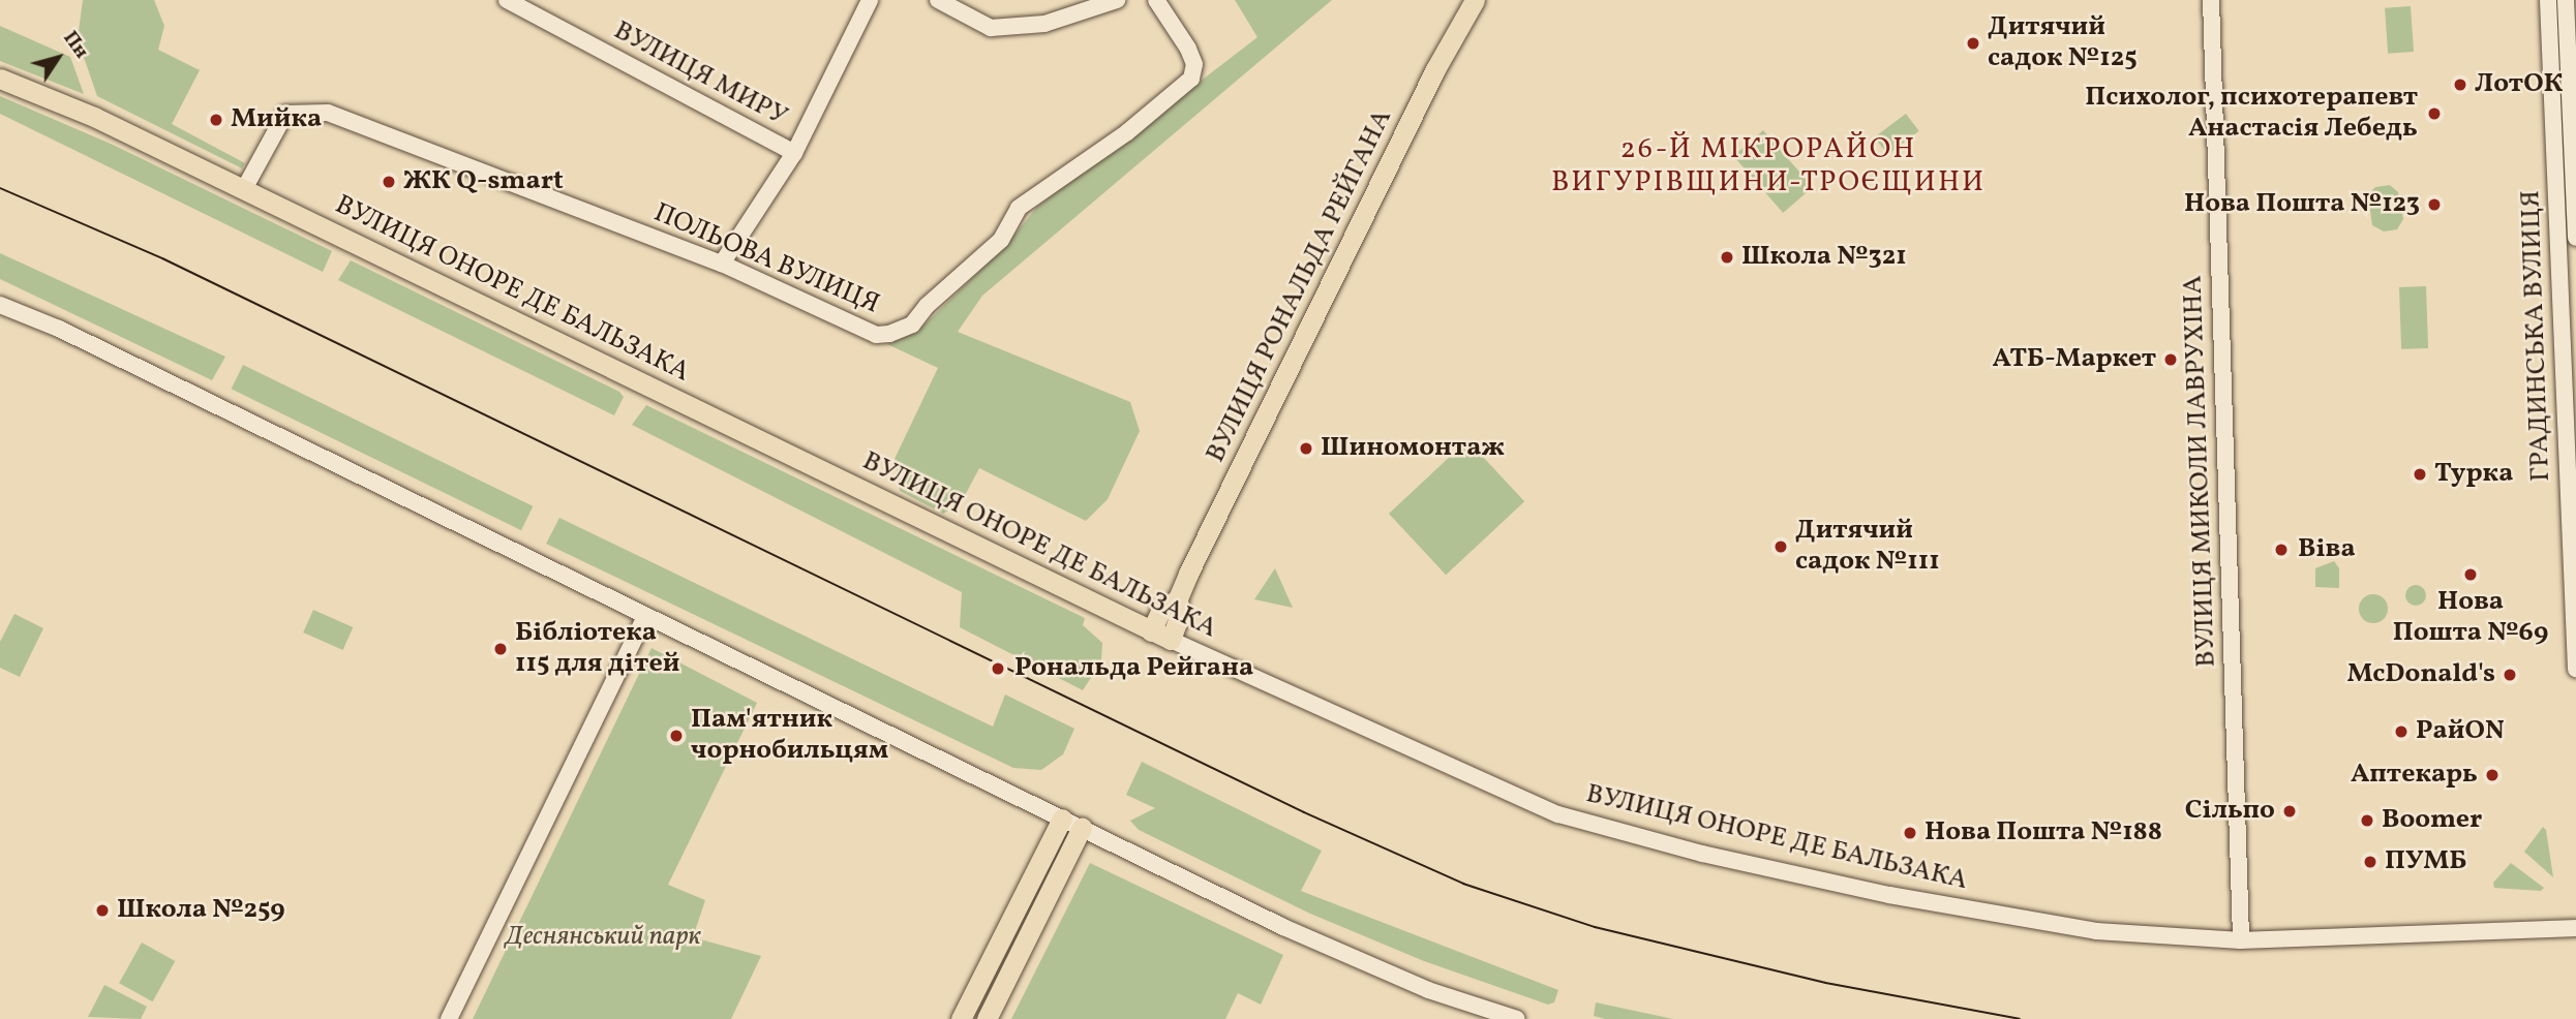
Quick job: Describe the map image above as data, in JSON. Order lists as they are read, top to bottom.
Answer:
{
  "streets": {
    "main road": ["ВУЛИЦЯ РОНАЛЬДА РЕЙГАНА", "ВУЛИЦЯ ОНОРЕ ДЕ БАЛЬЗАКА"],
    "street": [
      "ВУЛИЦЯ МИРУ",
      "ПОЛЬОВА ВУЛИЦЯ",
      "ГРАДИНСЬКА ВУЛИЦЯ",
      "ВУЛИЦЯ МИКОЛИ ЛАВРУХІНА"
    ]
  },
  "crossings": [
    ["ПОЛЬОВА ВУЛИЦЯ", "ВУЛИЦЯ ОНОРЕ ДЕ БАЛЬЗАКА"],
    ["ВУЛИЦЯ РОНАЛЬДА РЕЙГАНА", "ВУЛИЦЯ ОНОРЕ ДЕ БАЛЬЗАКА"],
    ["ВУЛИЦЯ ОНОРЕ ДЕ БАЛЬЗАКА", "ВУЛИЦЯ МИКОЛИ ЛАВРУХІНА"]
  ],
  "districts": ["26-Й МІКРОРАЙОН ВИГУРІВЩИНИ-ТРОЄЩИНИ"],
  "parks": ["Деснянський парк"],
  "places": [
    "Дитячий садок №125",
    "ЛотОК",
    "Психолог, психотерапевт Анастасія Лебедь",
    "Мийка",
    "ЖК Q-smart",
    "Нова Пошта №123",
    "Школа №321",
    "АТБ-Маркет",
    "Шиномонтаж",
    "Турка",
    "Дитячий садок №111",
    "Віва",
    "Нова Пошта №69",
    "Бібліотека 115 для дітей",
    "Рональда Рейгана",
    "McDonald's",
    "РайON",
    "Пам'ятник чорнобильцям",
    "Аптекарь",
    "Сільпо",
    "Boomer",
    "Нова Пошта №188",
    "ПУМБ",
    "Школа №259"
  ],
  "north": "top right"
}
